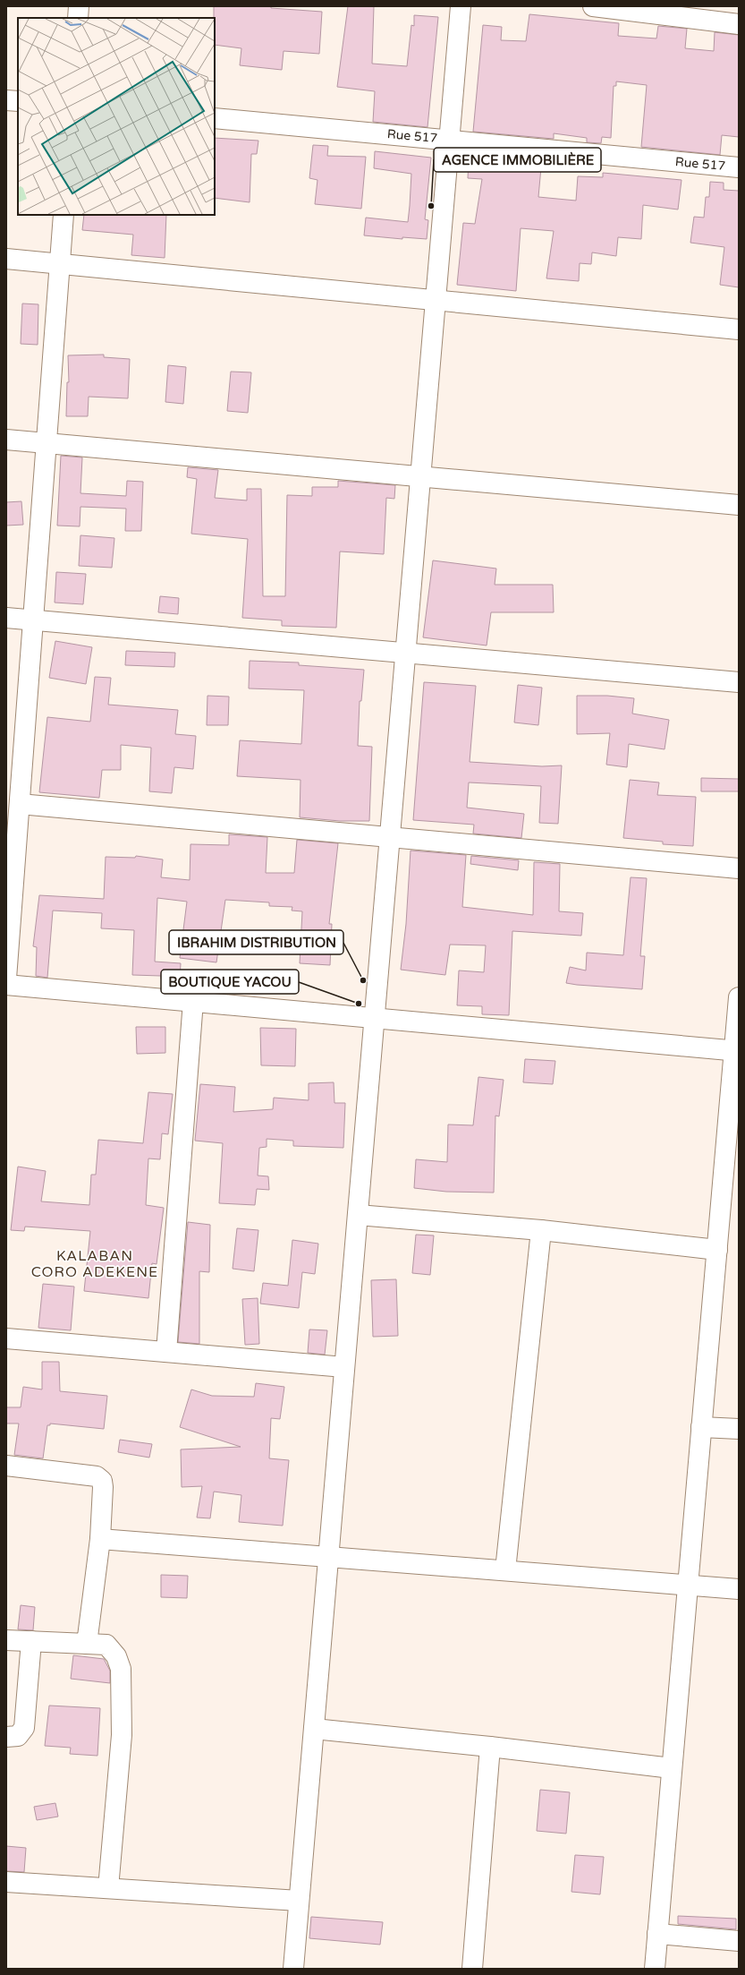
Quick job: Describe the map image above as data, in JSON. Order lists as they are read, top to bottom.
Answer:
{
  "streets": {
    "street": ["Rue 517"]
  },
  "districts": ["KALABAN CORO ADEKENE"],
  "places": ["AGENCE IMMOBILIÈRE", "IBRAHIM DISTRIBUTION", "BOUTIQUE YACOU"]
}
